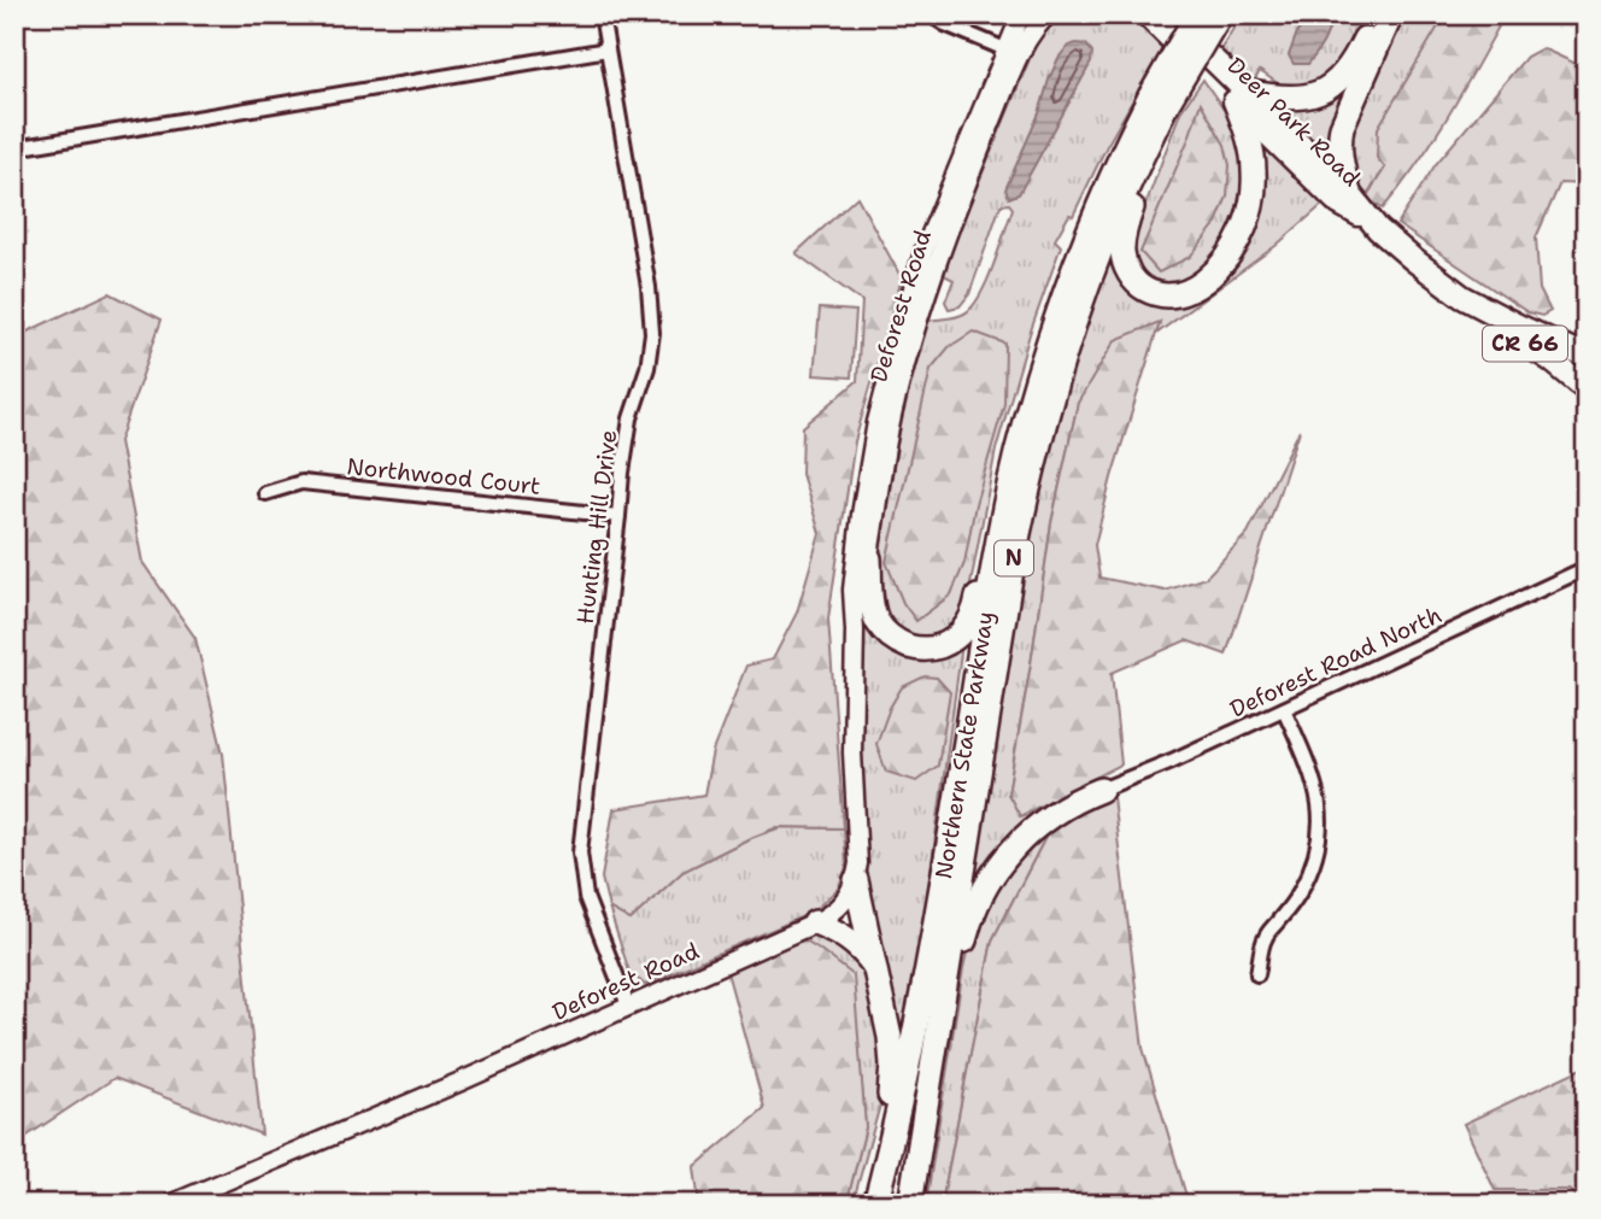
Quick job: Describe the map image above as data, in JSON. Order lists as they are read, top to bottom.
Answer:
{
  "streets": {
    "highway": ["N", "Northern State Parkway"],
    "main road": ["Deer Park Road", "CR 66"],
    "street": [
      "Deforest Road",
      "Northwood Court",
      "Hunting Hill Drive",
      "Deforest Road North"
    ]
  },
  "crossings": [
    ["Deer Park Road", "CR 66"],
    ["Deforest Road", "Hunting Hill Drive"],
    ["Northwood Court", "Hunting Hill Drive"]
  ]
}
